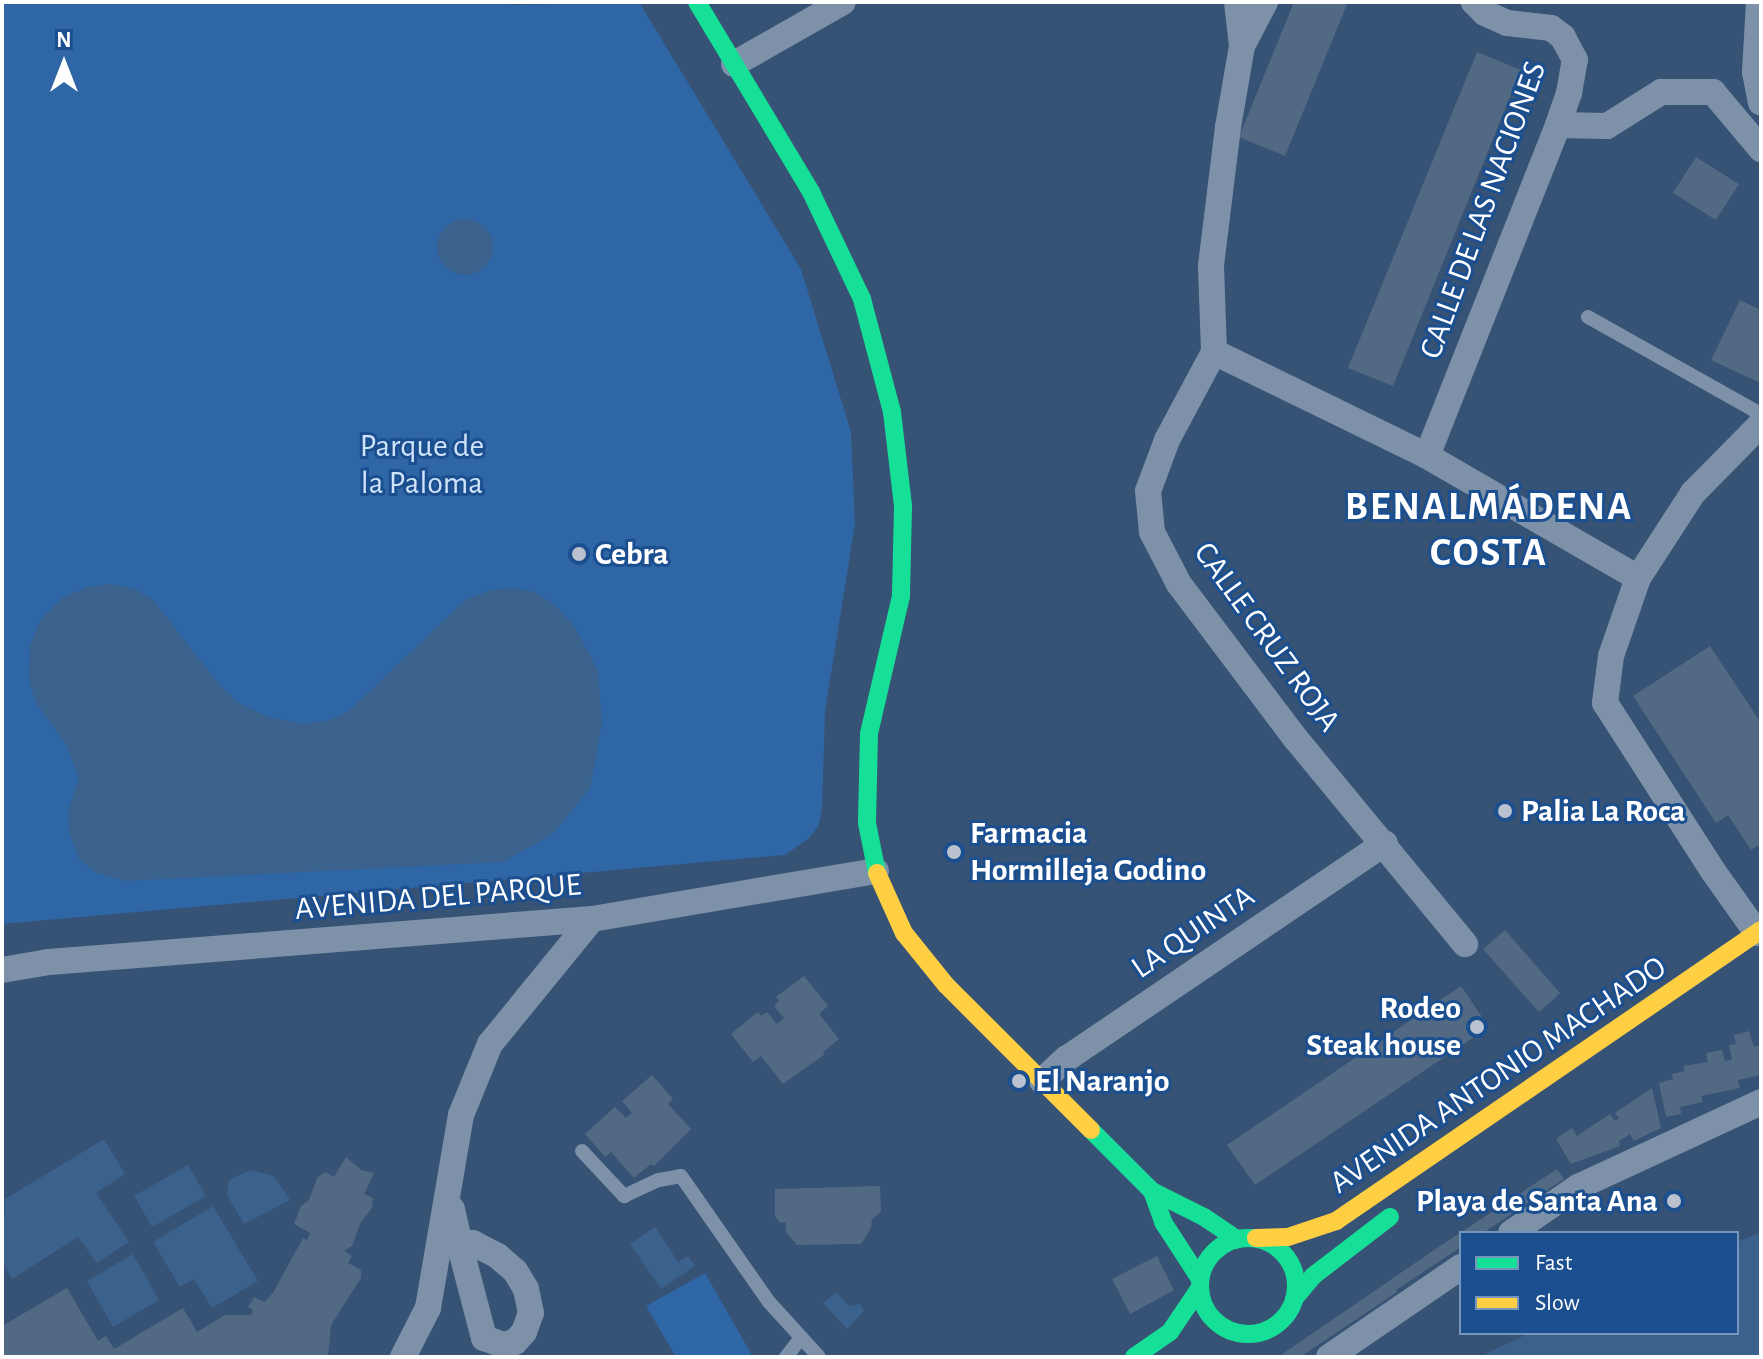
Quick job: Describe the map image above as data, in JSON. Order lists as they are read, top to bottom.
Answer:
{
  "streets": {
    "street": [
      "CALLE DE LAS NACIONES",
      "CALLE CRUZ ROJA",
      "AVENIDA DEL PARQUE",
      "LA QUINTA",
      "AVENIDA ANTONIO MACHADO"
    ]
  },
  "crossings": [
    ["CALLE CRUZ ROJA", "LA QUINTA"]
  ],
  "districts": ["BENALMÁDENA COSTA"],
  "parks": ["Parque de la Paloma"],
  "places": [
    "Cebra",
    "Palia La Roca",
    "Farmacia Hormilleja Godino",
    "Rodeo Steak house",
    "El Naranjo",
    "Playa de Santa Ana"
  ],
  "legend": ["Fast", "Slow"],
  "north": "top"
}
